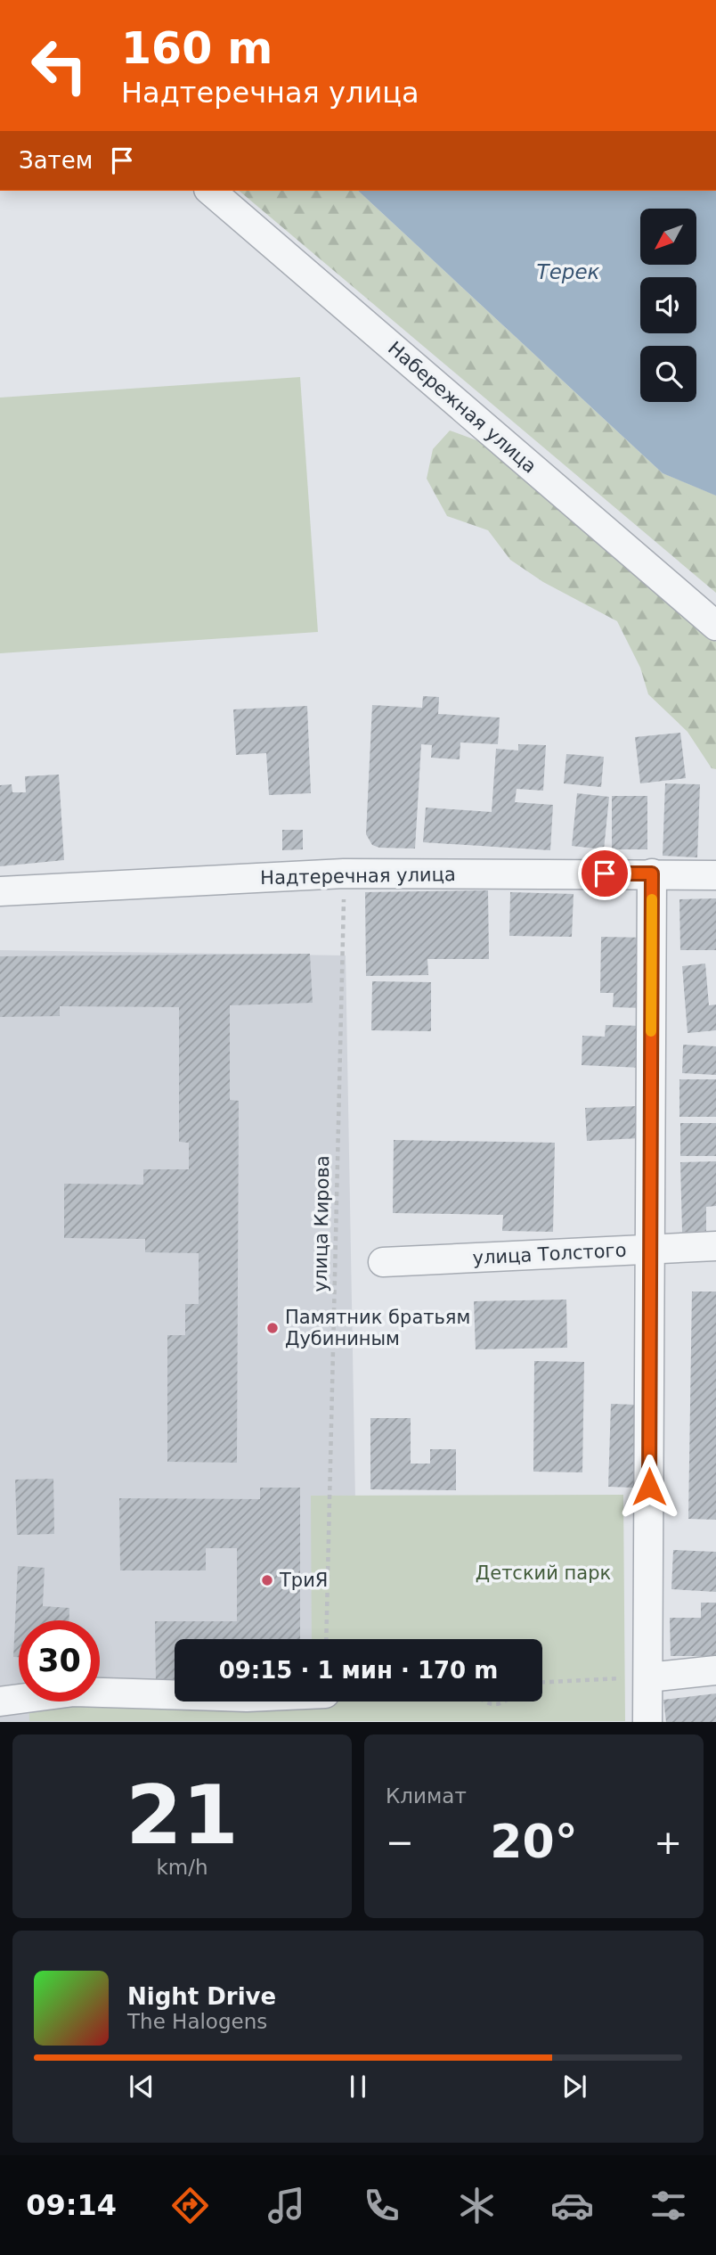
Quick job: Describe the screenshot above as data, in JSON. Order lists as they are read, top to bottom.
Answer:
{
  "streets": {
    "street": ["Набережная улица", "Надтеречная улица", "улица Толстого"],
    "path": ["улица Кирова"]
  },
  "crossings": [
    ["Надтеречная улица", "улица Кирова"]
  ],
  "water": ["Терек"],
  "parks": ["Детский парк"],
  "places": ["Памятник братьям Дубининым", "ТриЯ"],
  "north": "bottom left",
  "page": {
    "turn": ["160 m", "Надтеречная улица"],
    "then": "Затем",
    "limit": "30",
    "trip": "09:15 · 1 мин · 170 m",
    "tile": [
      ["21", "km/h"],
      "Климат"
    ],
    "heat": ["−", "20°", "+"],
    "song": ["Night Drive", "The Halogens"],
    "tabs": "09:14"
  }
}
